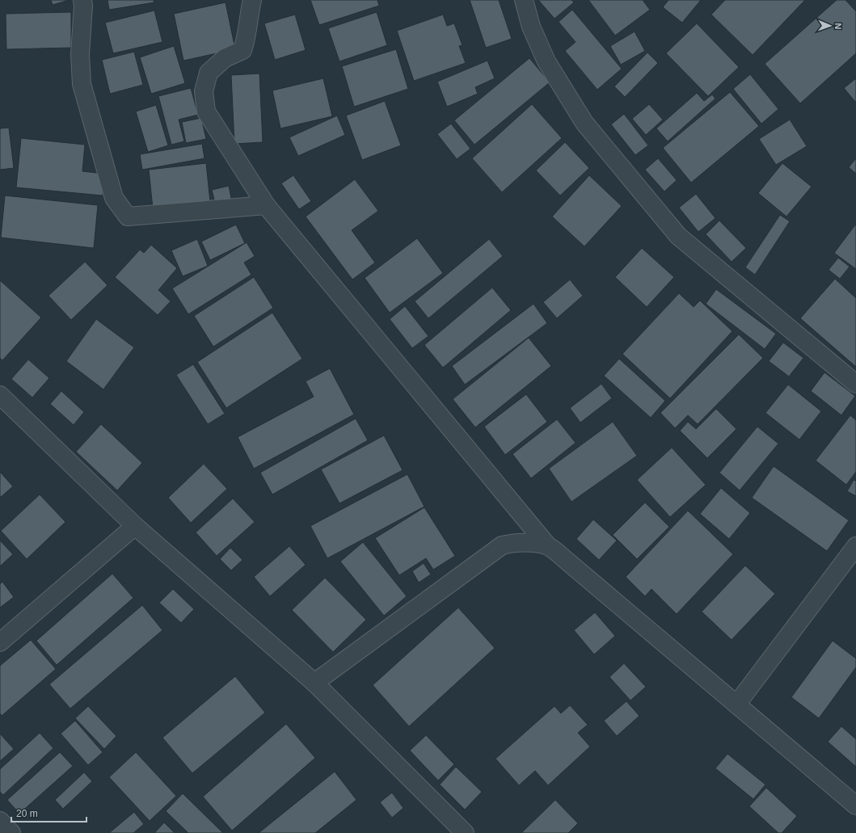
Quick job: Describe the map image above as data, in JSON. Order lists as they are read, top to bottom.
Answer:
{
  "scale_bar": "20 m",
  "north": "right"
}
